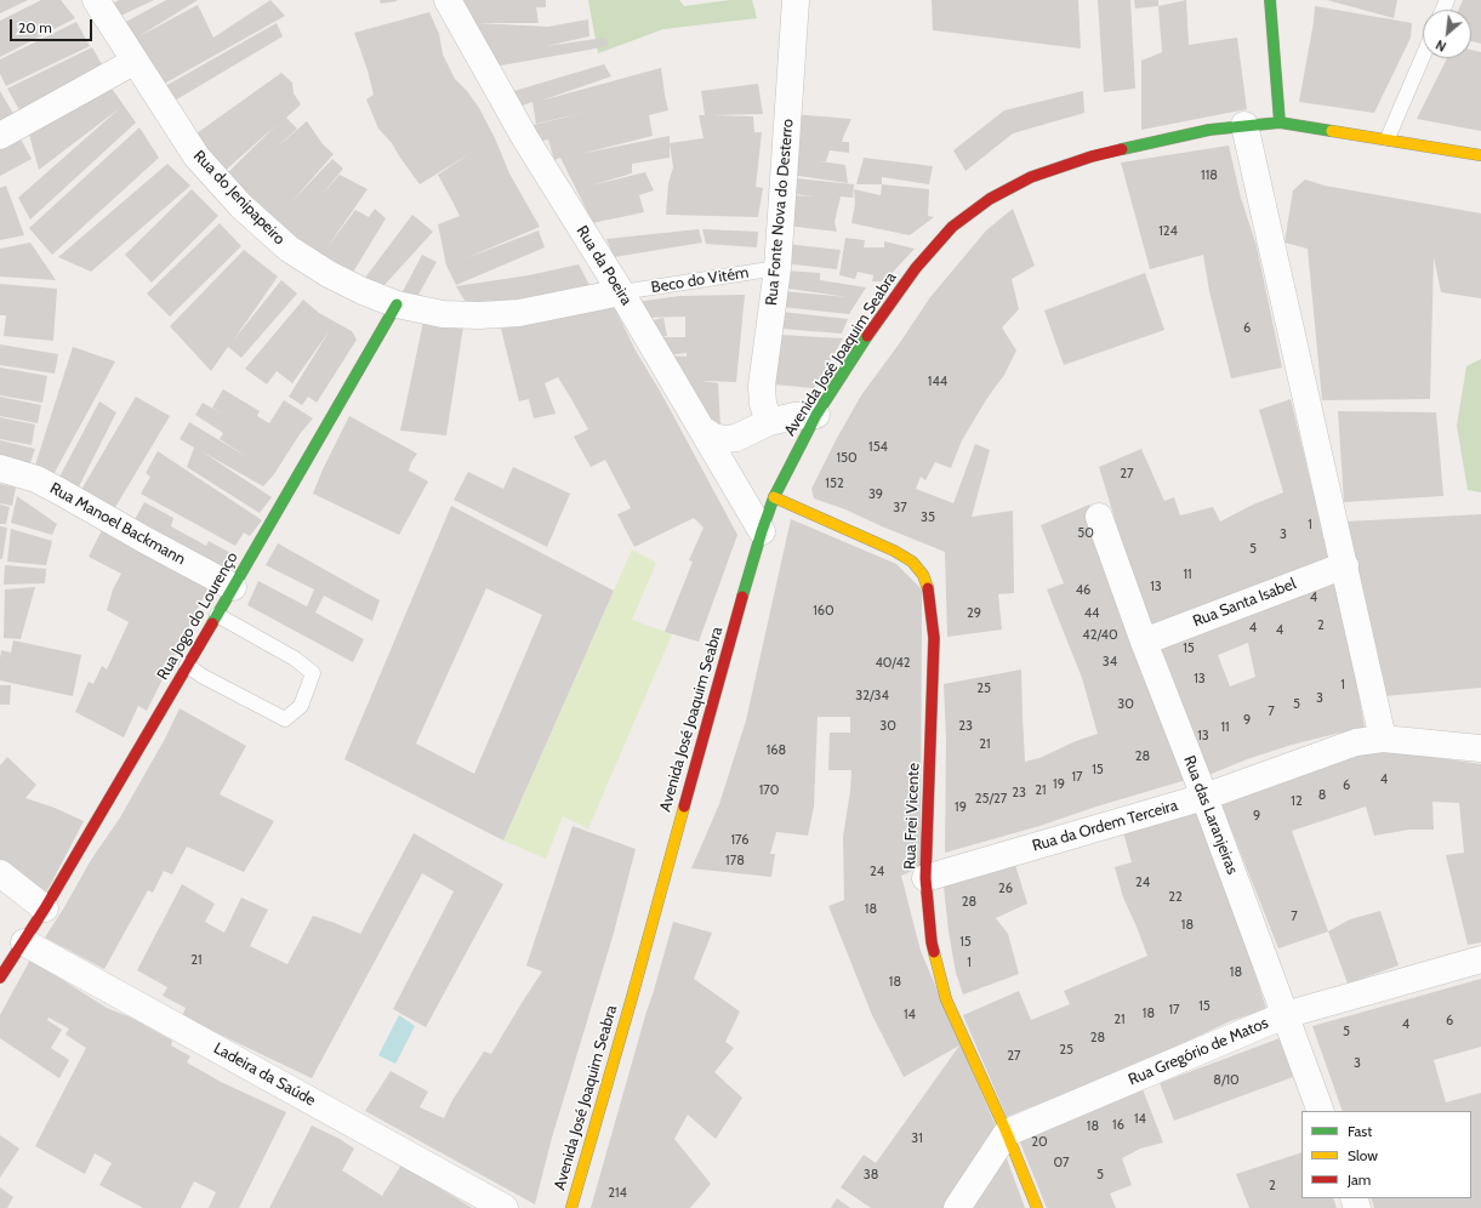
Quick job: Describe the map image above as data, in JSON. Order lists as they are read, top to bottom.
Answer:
{
  "streets": {
    "street": [
      "Rua do Jenipapeiro",
      "Rua Fonte Nova do Desterro",
      "Rua da Poeira",
      "Avenida José Joaquim Seabra",
      "Rua Manoel Backmann",
      "Rua Santa Isabel",
      "Rua Jogo do Lourenço",
      "Rua das Laranjeiras",
      "Rua Frei Vicente",
      "Rua da Ordem Terceira",
      "Rua Gregório de Matos",
      "Ladeira da Saúde"
    ],
    "lane": ["Beco do Vitém"]
  },
  "crossings": [
    ["Rua do Jenipapeiro", "Rua da Poeira"],
    ["Rua do Jenipapeiro", "Beco do Vitém"],
    ["Rua do Jenipapeiro", "Rua Jogo do Lourenço"],
    ["Rua Fonte Nova do Desterro", "Beco do Vitém"],
    ["Rua da Poeira", "Beco do Vitém"],
    ["Rua da Poeira", "Avenida José Joaquim Seabra"],
    ["Avenida José Joaquim Seabra", "Rua Frei Vicente"],
    ["Rua Manoel Backmann", "Rua Jogo do Lourenço"],
    ["Rua Santa Isabel", "Rua das Laranjeiras"],
    ["Rua Jogo do Lourenço", "Ladeira da Saúde"],
    ["Rua das Laranjeiras", "Rua da Ordem Terceira"],
    ["Rua das Laranjeiras", "Rua Gregório de Matos"],
    ["Rua Frei Vicente", "Rua da Ordem Terceira"],
    ["Rua Frei Vicente", "Rua Gregório de Matos"]
  ],
  "house_numbers": [
    "118",
    "124",
    "6",
    "144",
    "154",
    "150",
    "27",
    "152",
    "39",
    "37",
    "35",
    "1",
    "50",
    "3",
    "5",
    "11",
    "13",
    "46",
    "4",
    "160",
    "29",
    "44",
    "2",
    "4",
    "4",
    "42/40",
    "15",
    "34",
    "40/42",
    "13",
    "1",
    "25",
    "32/34",
    "3",
    "30",
    "5",
    "7",
    "9",
    "30",
    "23",
    "11",
    "13",
    "21",
    "168",
    "28",
    "15",
    "17",
    "4",
    "19",
    "6",
    "170",
    "21",
    "23",
    "8",
    "25/27",
    "12",
    "19",
    "9",
    "176",
    "178",
    "24",
    "24",
    "26",
    "22",
    "28",
    "18",
    "7",
    "18",
    "15",
    "21",
    "1",
    "18",
    "18",
    "15",
    "17",
    "18",
    "14",
    "21",
    "6",
    "4",
    "5",
    "28",
    "25",
    "27",
    "3",
    "8/10",
    "14",
    "16",
    "18",
    "31",
    "20",
    "07",
    "38",
    "5",
    "2",
    "214"
  ],
  "legend": ["Fast", "Slow", "Jam"],
  "scale_bar": "20 m",
  "north": "bottom left"
}
